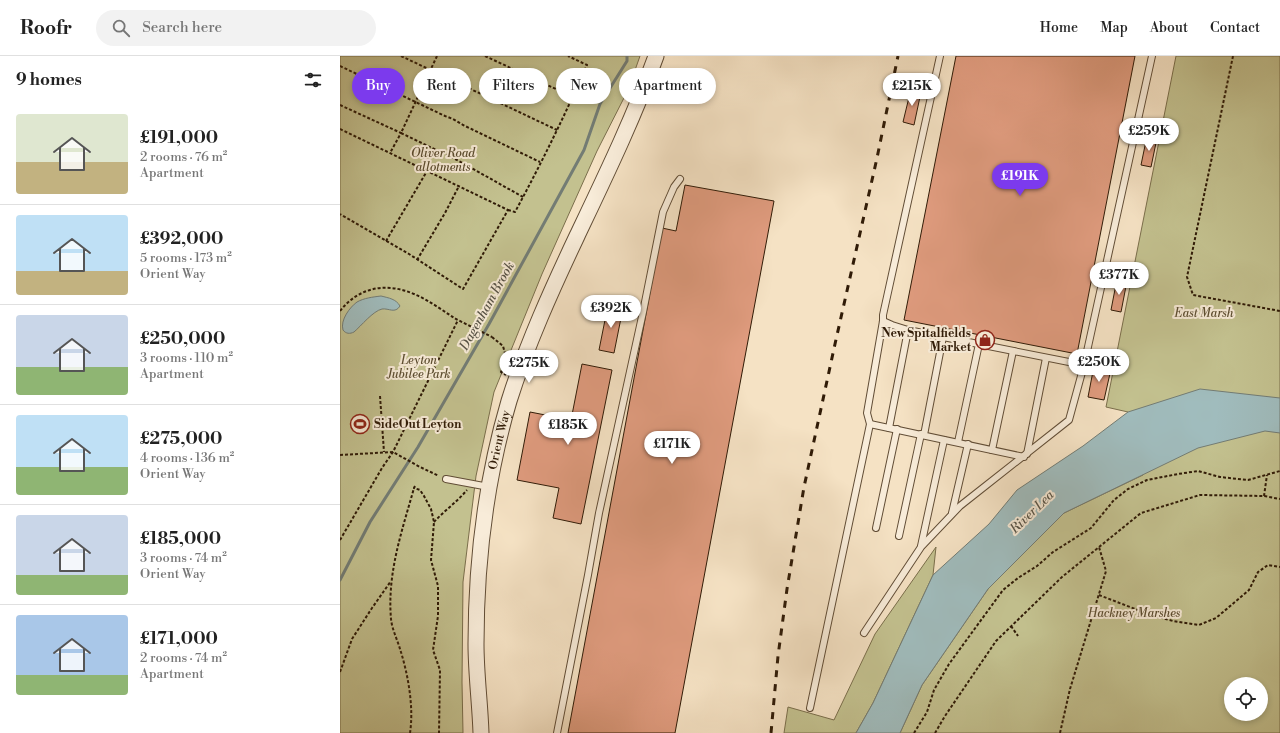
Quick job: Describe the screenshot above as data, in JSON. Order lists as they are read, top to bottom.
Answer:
{
  "streets": {
    "street": ["Orient Way"]
  },
  "water": ["Dagenham Brook", "River Lea"],
  "parks": [
    "Oliver Road allotments",
    "East Marsh",
    "Leyton Jubilee Park",
    "Hackney Marshes"
  ],
  "places": {
    "shop": ["New Spitalfields Market"],
    "sports": ["SideOut Leyton"]
  },
  "page": {
    "header": "Roofr",
    "search": "Search here",
    "nav": [
      "Home",
      "Map",
      "About",
      "Contact"
    ],
    "heading": "9 homes",
    "chip": [
      "Buy",
      "Rent",
      "Filters",
      "New",
      "Apartment"
    ],
    "price": [
      "£215K",
      "£259K",
      "£191K",
      "£377K",
      "£392K",
      "£250K",
      "£275K",
      "£185K",
      "£171K"
    ],
    "list": [
      {
        "name": "£191,000",
        "note": "2 rooms · 76 m² · Apartment"
      },
      {
        "name": "£392,000",
        "note": "5 rooms · 173 m² · Orient Way"
      },
      {
        "name": "£250,000",
        "note": "3 rooms · 110 m² · Apartment"
      },
      {
        "name": "£275,000",
        "note": "4 rooms · 136 m² · Orient Way"
      },
      {
        "name": "£185,000",
        "note": "3 rooms · 74 m² · Orient Way"
      },
      {
        "name": "£171,000",
        "note": "2 rooms · 74 m² · Apartment"
      }
    ]
  }
}
